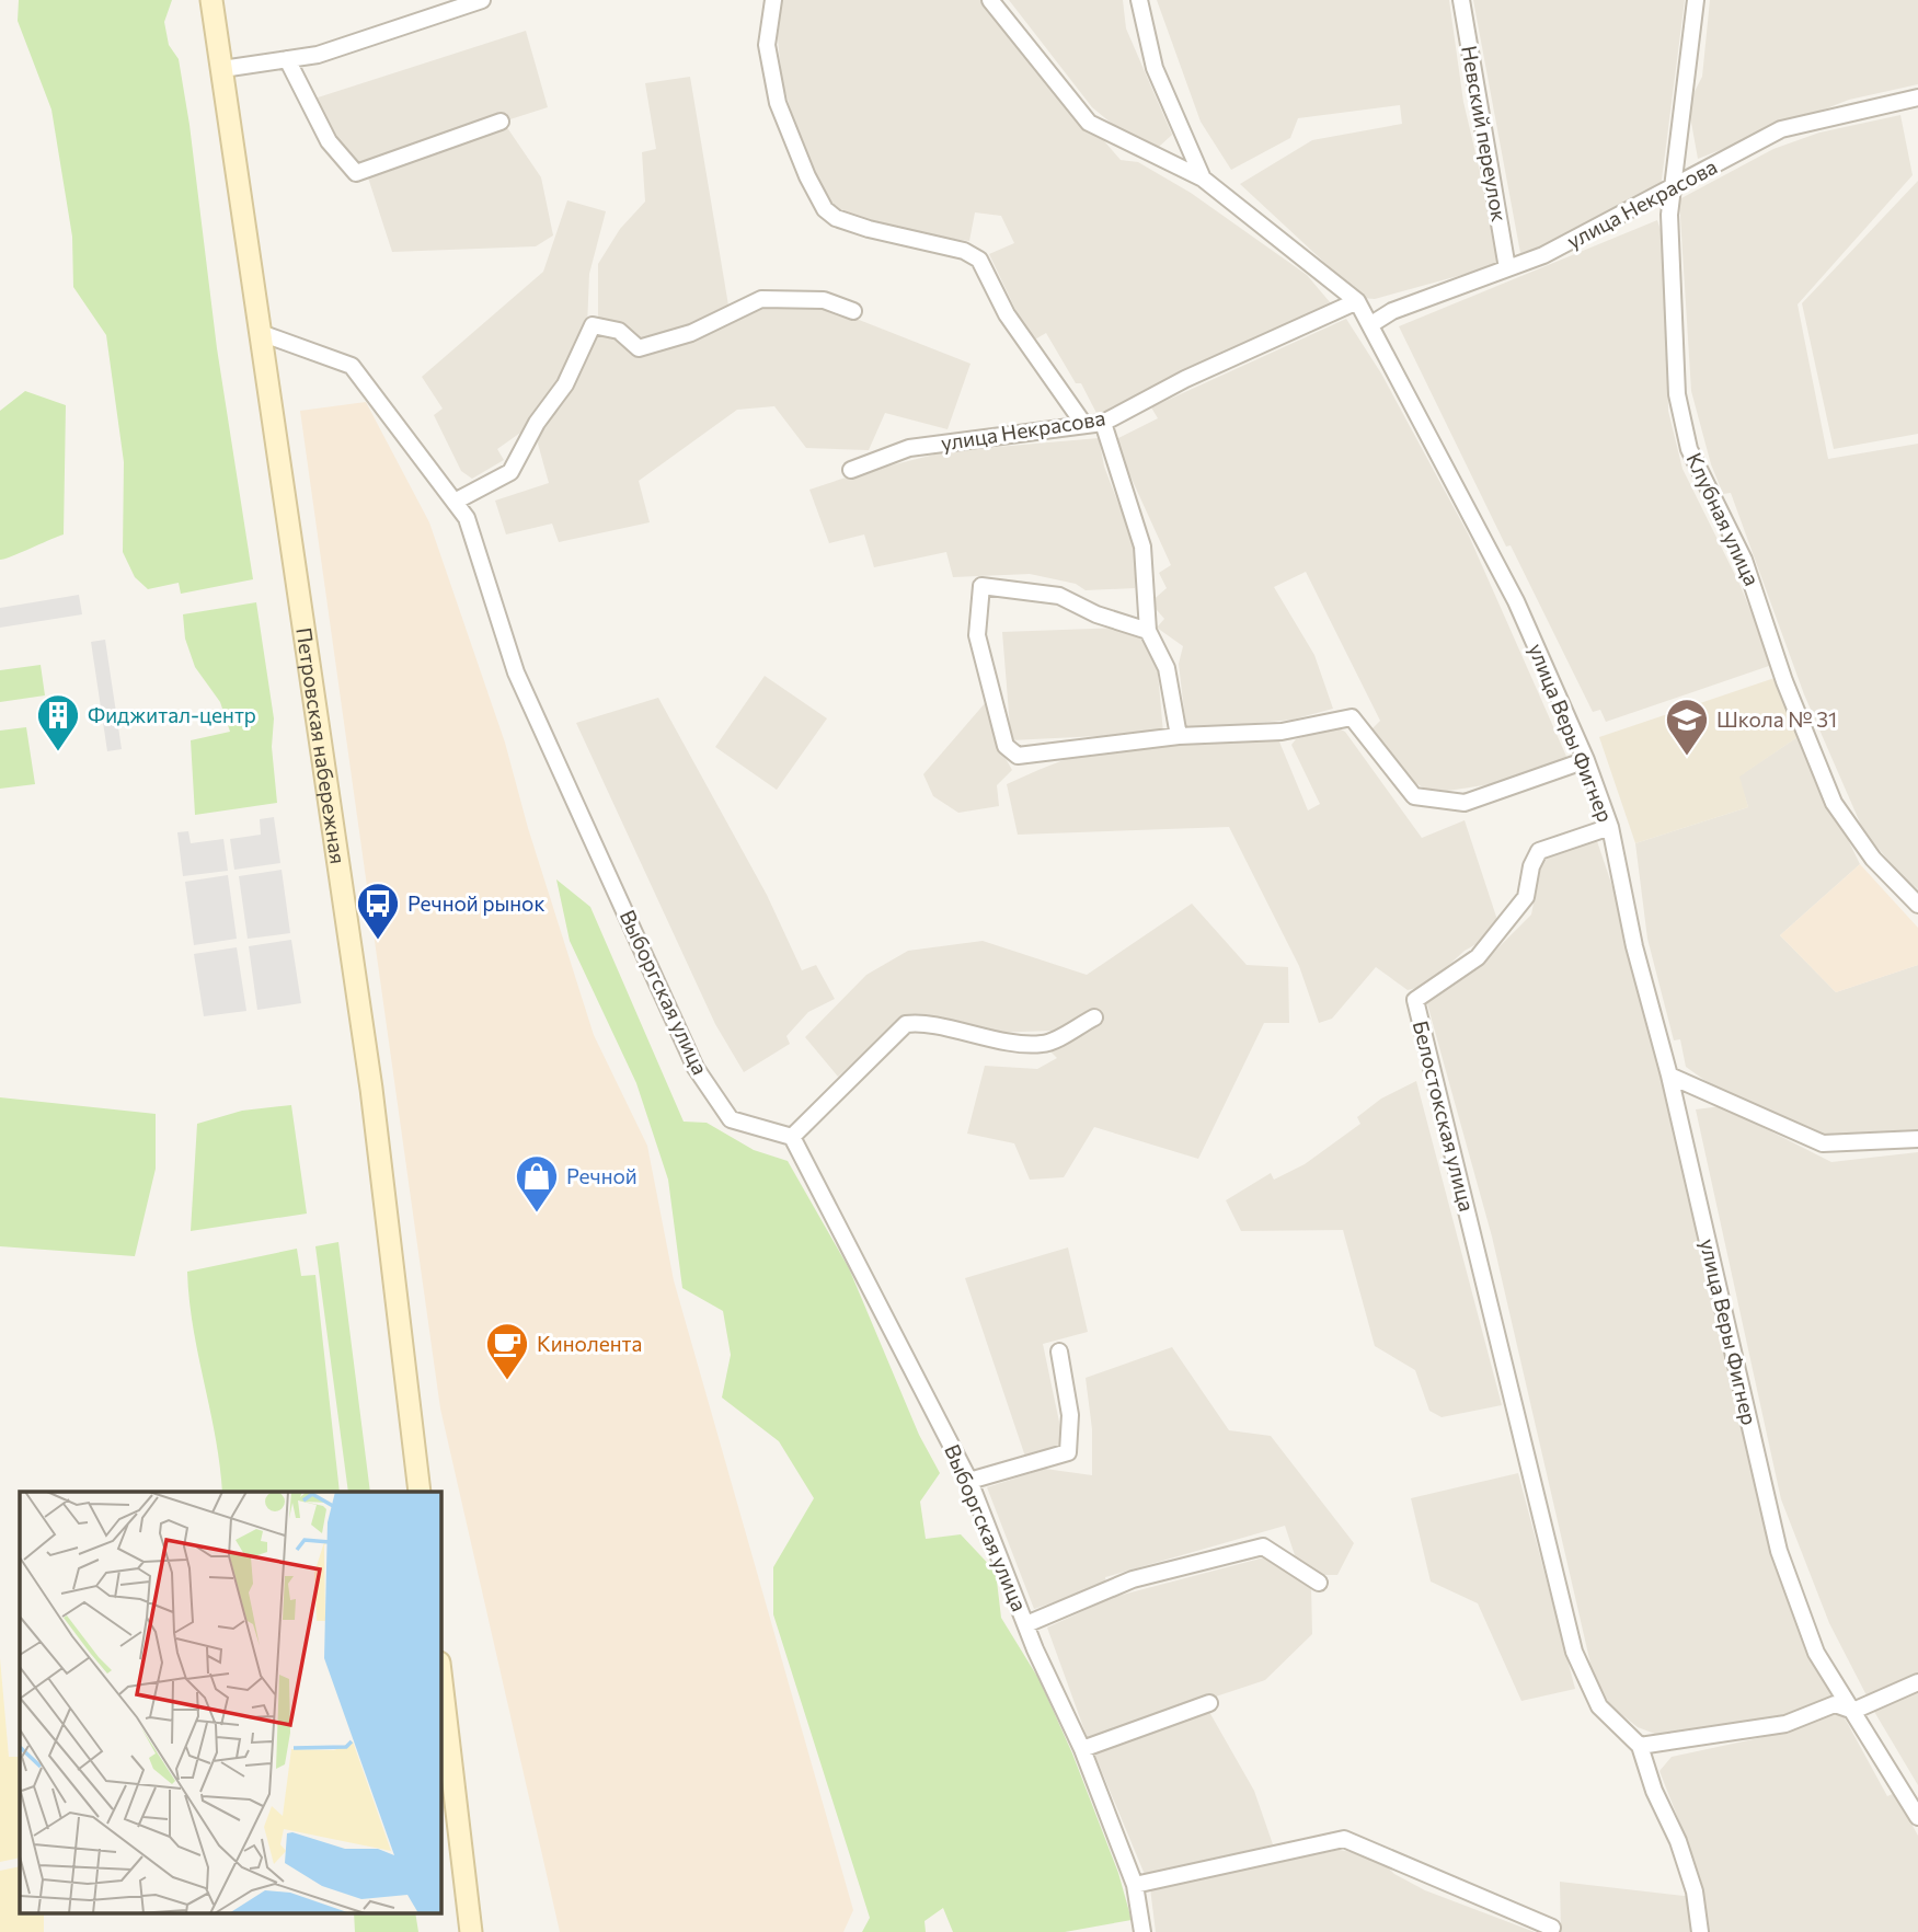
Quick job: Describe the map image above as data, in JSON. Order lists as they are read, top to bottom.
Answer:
{
  "streets": {
    "main road": ["Петровская набережная"],
    "street": [
      "Невский переулок",
      "улица Некрасова",
      "Клубная улица",
      "улица Веры Фигнер",
      "Выборгская улица",
      "Белостокская улица"
    ]
  },
  "crossings": [
    ["Невский переулок", "улица Некрасова"],
    ["улица Некрасова", "Клубная улица"],
    ["улица Некрасова", "улица Веры Фигнер"],
    ["улица Веры Фигнер", "Белостокская улица"],
    ["Петровская набережная", "Выборгская улица"]
  ],
  "places": {
    "building": ["Фиджитал-центр"],
    "school or university": ["Школа № 31"],
    "bus stop": ["Речной рынок"],
    "shop": ["Речной"],
    "cafe": ["Кинолента"]
  }
}
